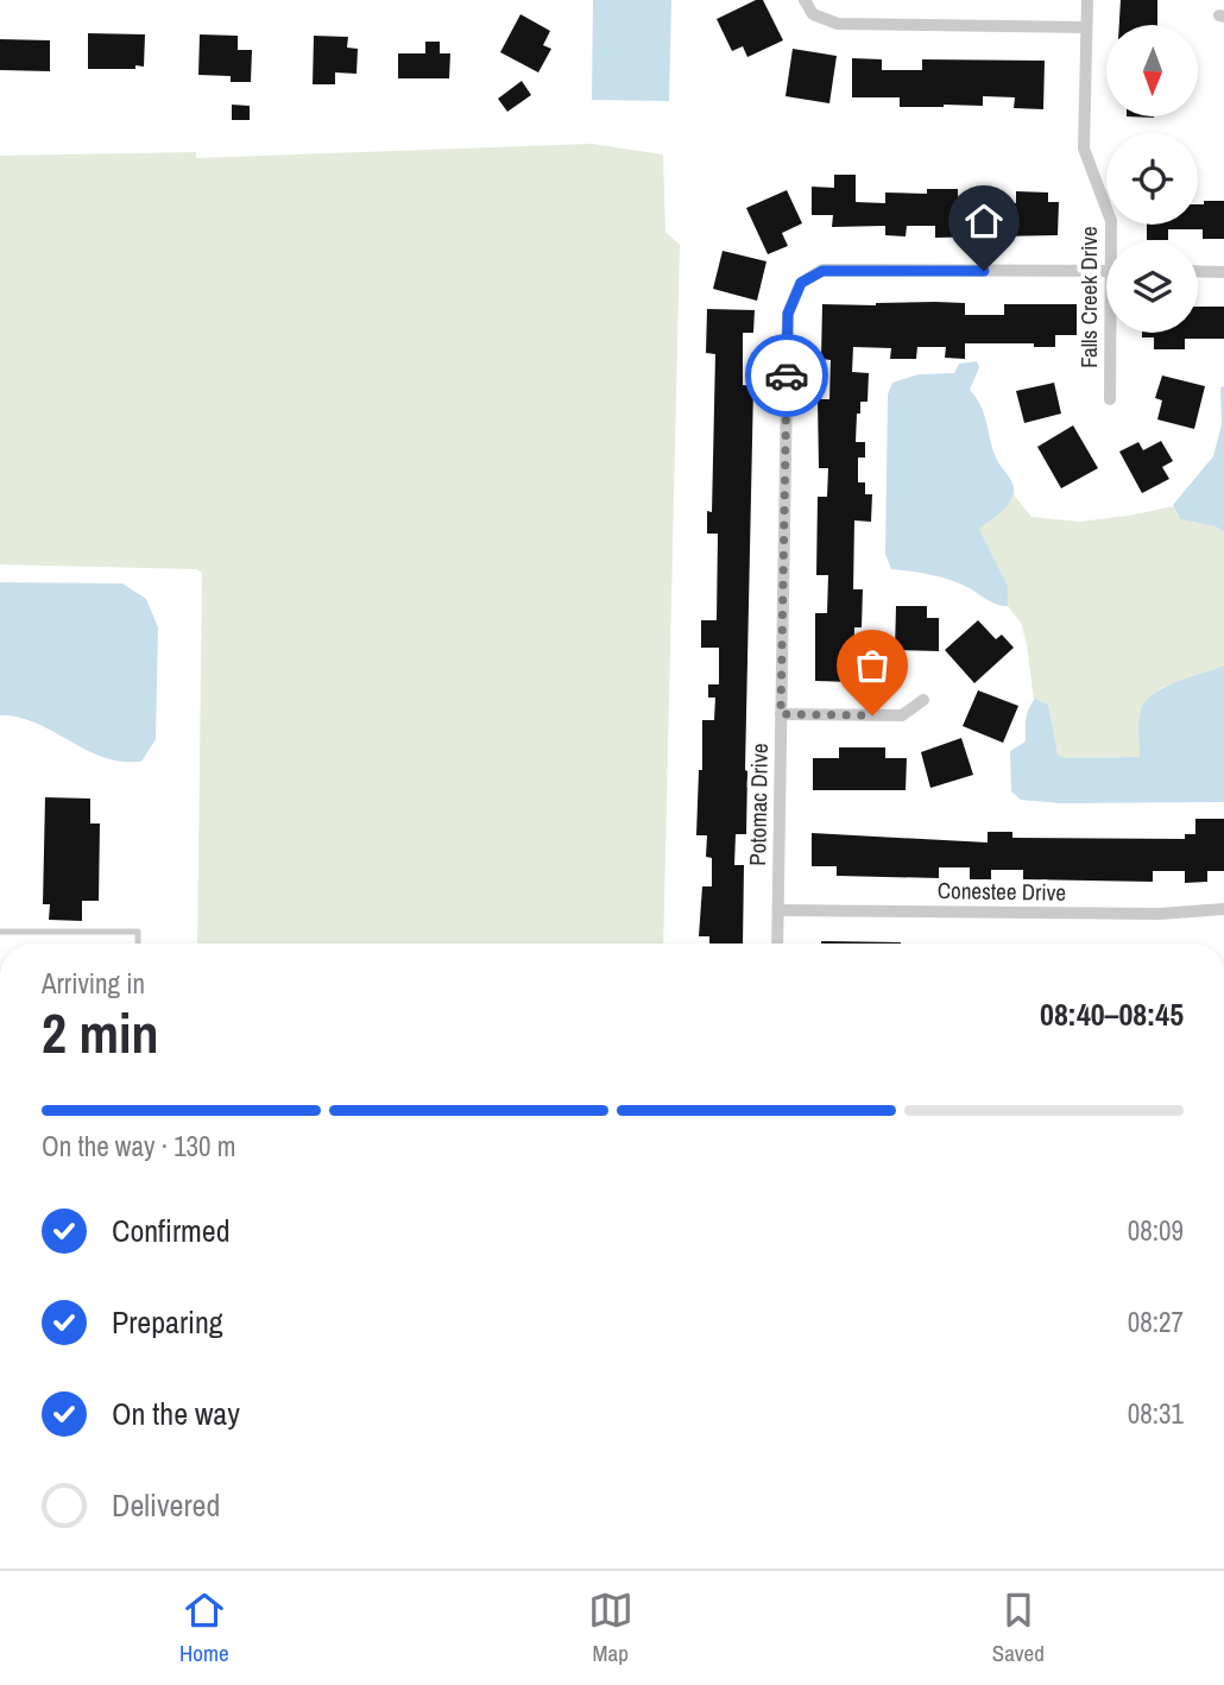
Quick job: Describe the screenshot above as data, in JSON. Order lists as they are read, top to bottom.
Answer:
{
  "streets": {
    "street": ["Falls Creek Drive", "Potomac Drive", "Conestee Drive"]
  },
  "crossings": [
    ["Potomac Drive", "Conestee Drive"]
  ],
  "north": "bottom",
  "page": {
    "heading": ["2 min", "Arriving in", "08:40–08:45"],
    "bar": "On the way · 130 m",
    "list": [
      ["Confirmed", "08:09"],
      ["Preparing", "08:27"],
      ["On the way", "08:31"],
      "Delivered"
    ],
    "tabs": ["Home", "Map", "Saved"]
  }
}
